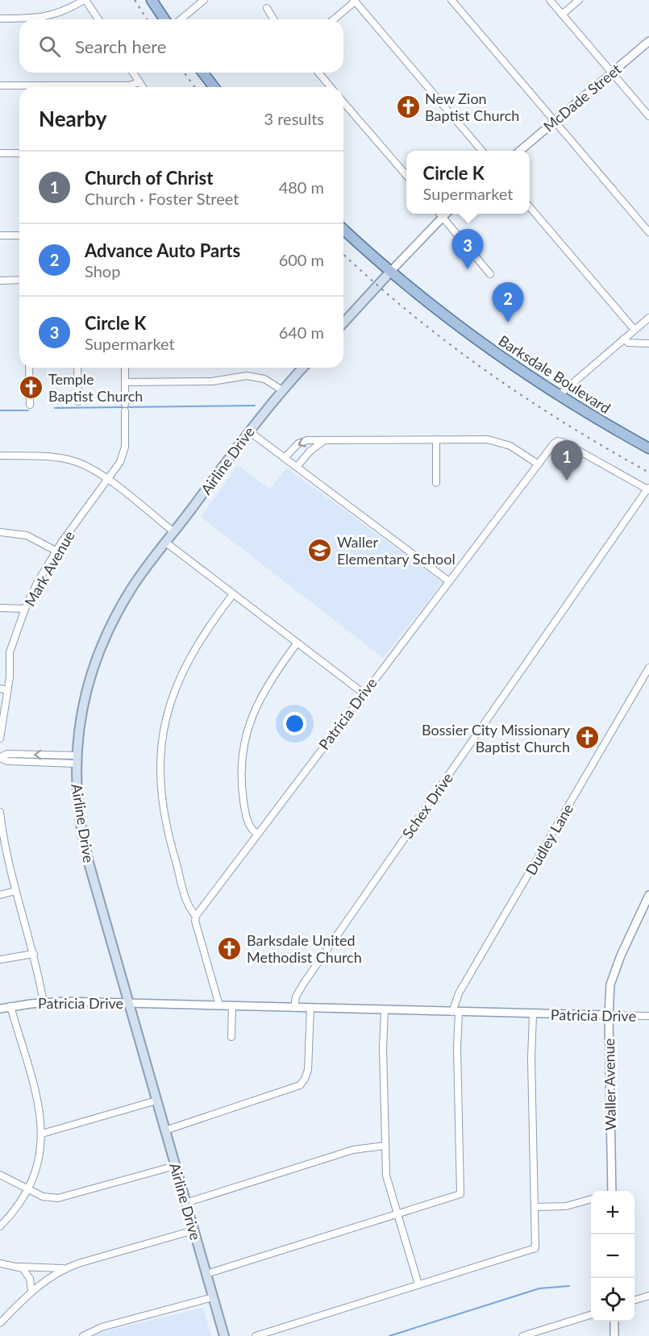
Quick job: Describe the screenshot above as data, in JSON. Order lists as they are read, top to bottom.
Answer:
{
  "streets": {
    "main road": ["Barksdale Boulevard", "Airline Drive"],
    "street": [
      "McDade Street",
      "Mark Avenue",
      "Patricia Drive",
      "Schex Drive",
      "Dudley Lane",
      "Waller Avenue"
    ]
  },
  "crossings": [
    ["Airline Drive", "Patricia Drive"],
    ["Patricia Drive", "Schex Drive"],
    ["Patricia Drive", "Dudley Lane"],
    ["Patricia Drive", "Waller Avenue"]
  ],
  "places": {
    "church": [
      "New Zion Baptist Church",
      "Temple Baptist Church",
      "Bossier City Missionary Baptist Church",
      "Barksdale United Methodist Church"
    ],
    "school or university": ["Waller Elementary School"]
  },
  "page": {
    "search": "Search here",
    "heading": ["Nearby", "3 results"],
    "list": [
      {
        "mark": "1",
        "name": "Church of Christ",
        "note": "Church · Foster Street",
        "value": "480 m"
      },
      {
        "mark": "2",
        "name": "Advance Auto Parts",
        "note": "Shop",
        "value": "600 m"
      },
      {
        "mark": "3",
        "name": "Circle K",
        "note": "Supermarket",
        "value": "640 m"
      }
    ],
    "popup": ["Circle K", "Supermarket"],
    "pins": ["3", "2", "1"],
    "map_buttons": ["+", "−"]
  }
}
